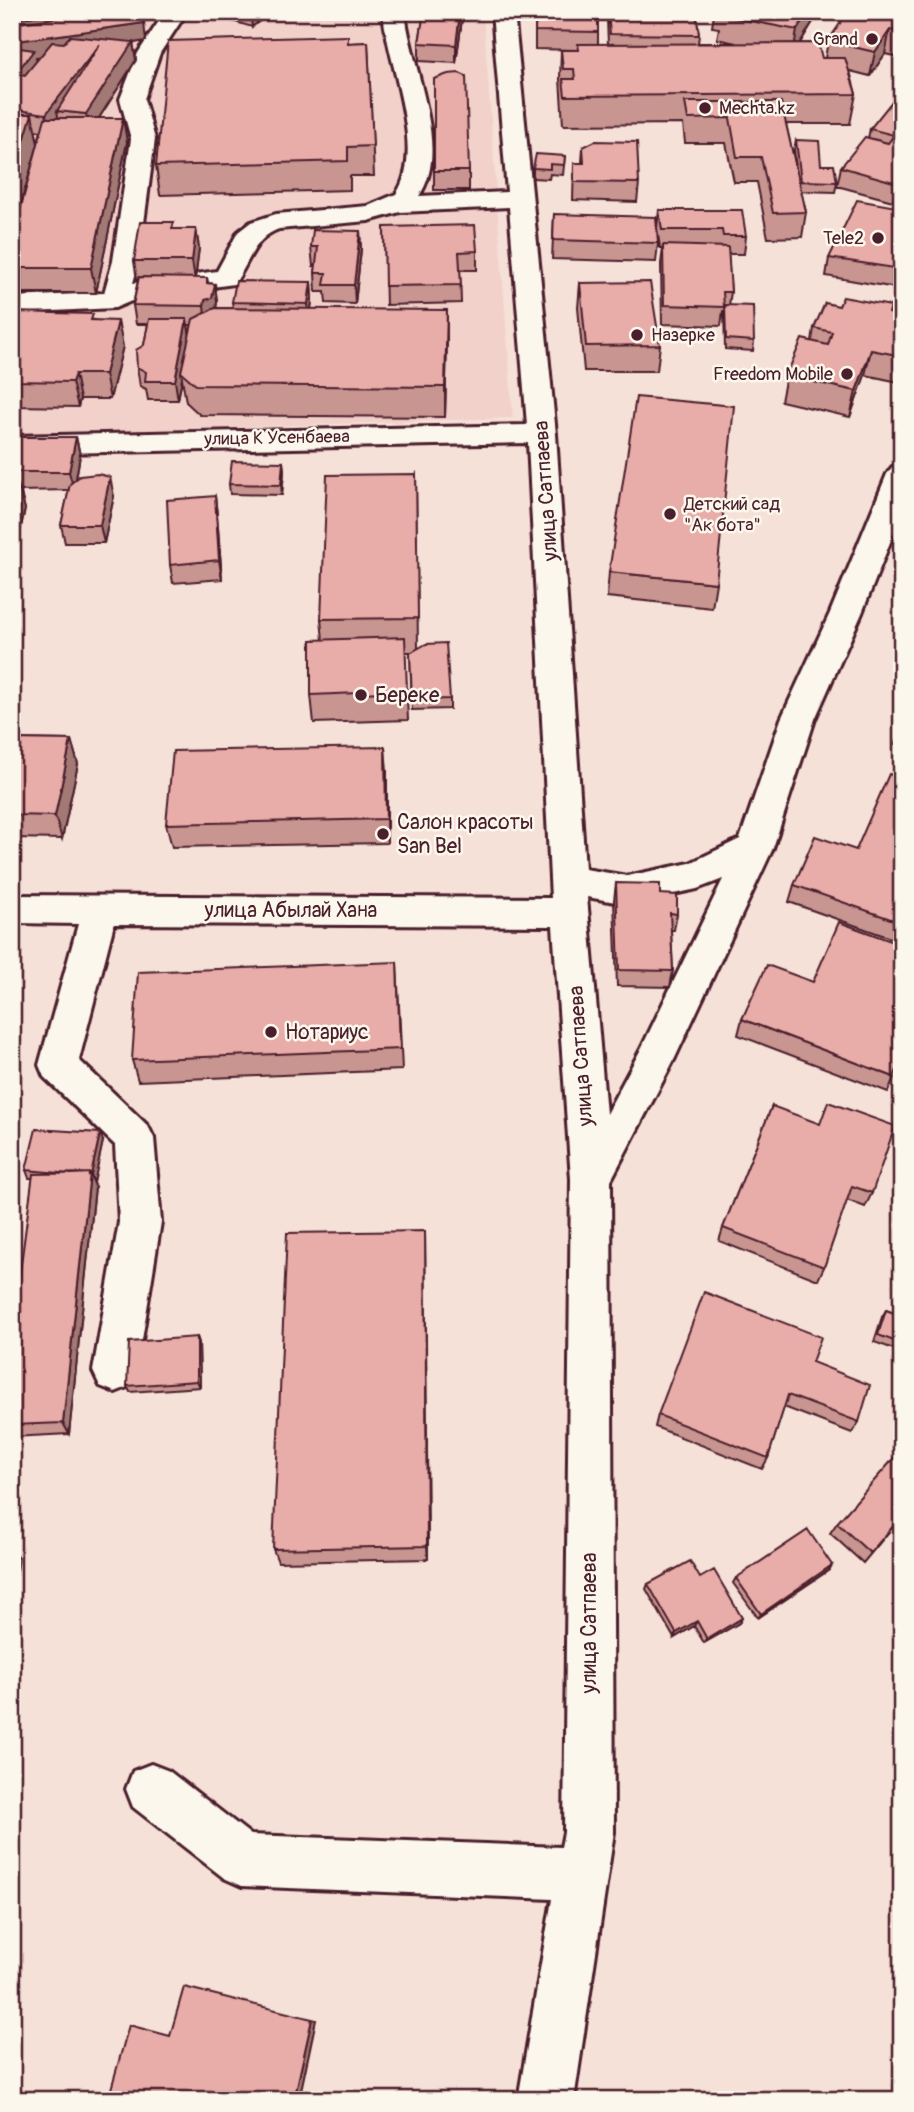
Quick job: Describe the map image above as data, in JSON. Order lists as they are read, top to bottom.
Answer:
{
  "streets": {
    "street": ["улица К Усенбаева", "улица Сатпаева", "улица Абылай Хана"]
  },
  "crossings": [
    ["улица К Усенбаева", "улица Сатпаева"],
    ["улица Сатпаева", "улица Абылай Хана"]
  ],
  "places": [
    "Grand",
    "Mechta.kz",
    "Tele2",
    "Назерке",
    "Freedom Mobile",
    "Детский сад \"Ак бота\"",
    "Береке",
    "Салон красоты San Bel",
    "Нотариус"
  ]
}
